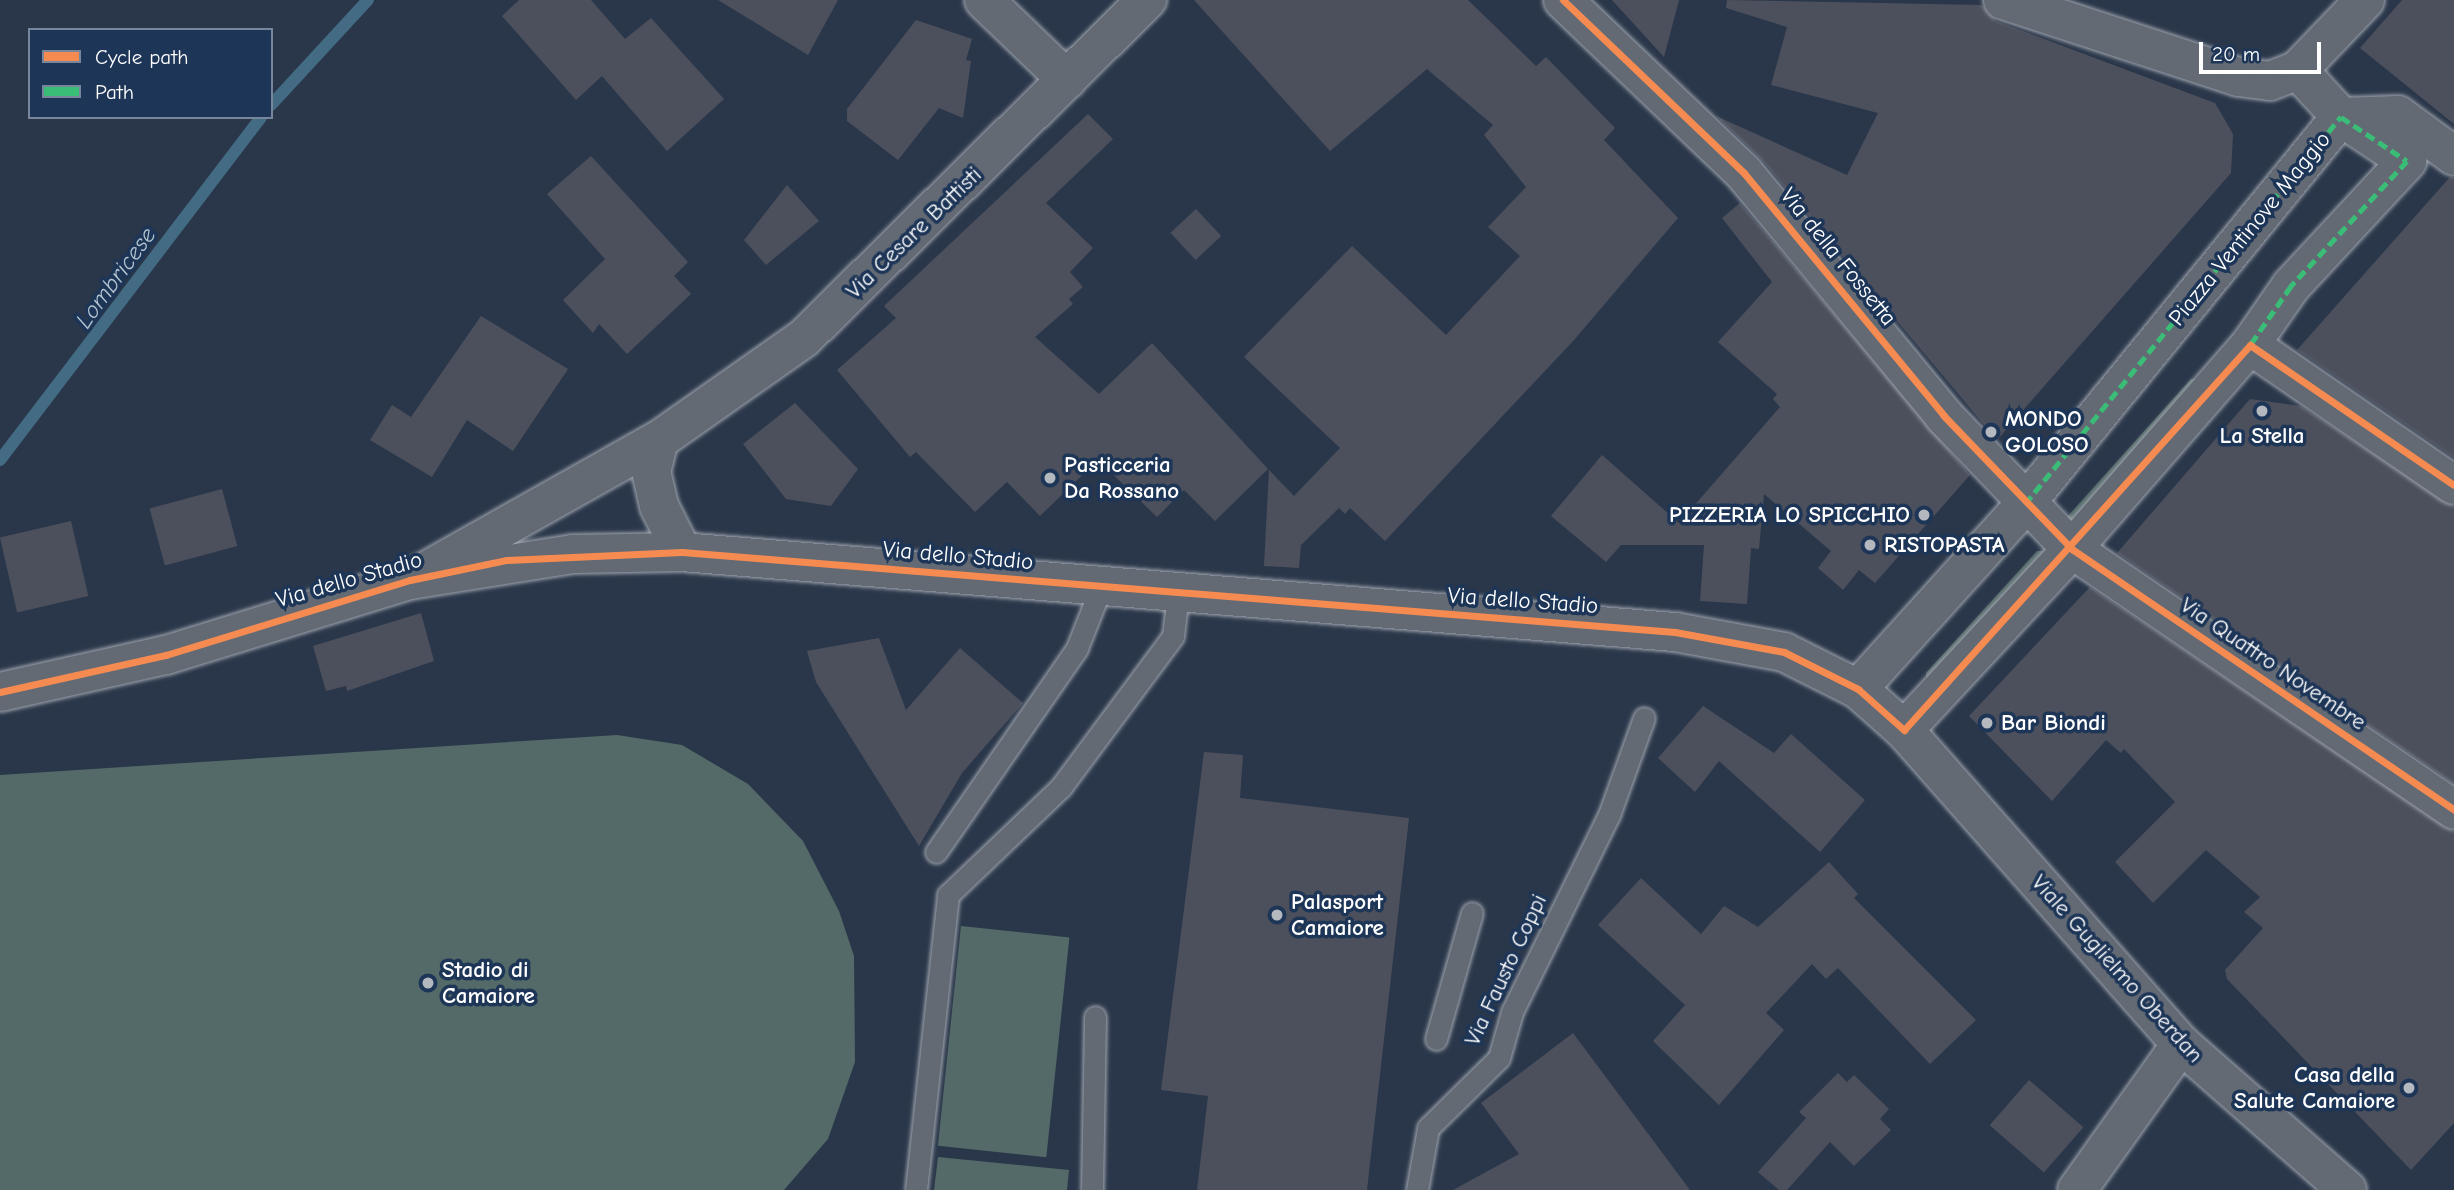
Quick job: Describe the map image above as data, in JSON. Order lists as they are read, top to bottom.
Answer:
{
  "streets": {
    "street": [
      "Piazza Ventinove Maggio",
      "Via Cesare Battisti",
      "Via della Fossetta",
      "Via dello Stadio",
      "Via Quattro Novembre",
      "Viale Guglielmo Oberdan"
    ],
    "lane": ["Via Fausto Coppi"]
  },
  "crossings": [
    ["Piazza Ventinove Maggio", "Via della Fossetta"],
    ["Piazza Ventinove Maggio", "Via dello Stadio"],
    ["Piazza Ventinove Maggio", "Via Quattro Novembre"],
    ["Piazza Ventinove Maggio", "Viale Guglielmo Oberdan"],
    ["Via Cesare Battisti", "Via dello Stadio"],
    ["Via della Fossetta", "Via Quattro Novembre"],
    ["Via dello Stadio", "Viale Guglielmo Oberdan"]
  ],
  "water": ["Lombricese"],
  "places": [
    "La Stella",
    "MONDO GOLOSO",
    "Pasticceria Da Rossano",
    "PIZZERIA LO SPICCHIO",
    "RISTOPASTA",
    "Bar Biondi",
    "Palasport Camaiore",
    "Stadio di Camaiore",
    "Casa della Salute Camaiore"
  ],
  "legend": ["Cycle path", "Path"],
  "scale_bar": "20 m"
}
